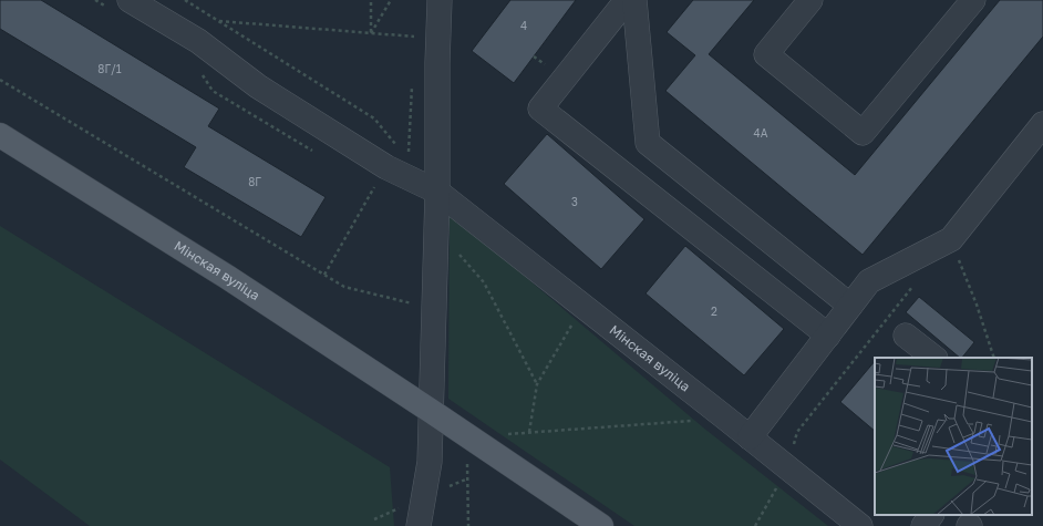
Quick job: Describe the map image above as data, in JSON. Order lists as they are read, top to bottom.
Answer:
{
  "streets": {
    "main road": ["Мінская вуліца"]
  },
  "house_numbers": [
    "4",
    "8Г/1",
    "4А",
    "8Г",
    "3",
    "2"
  ]
}
